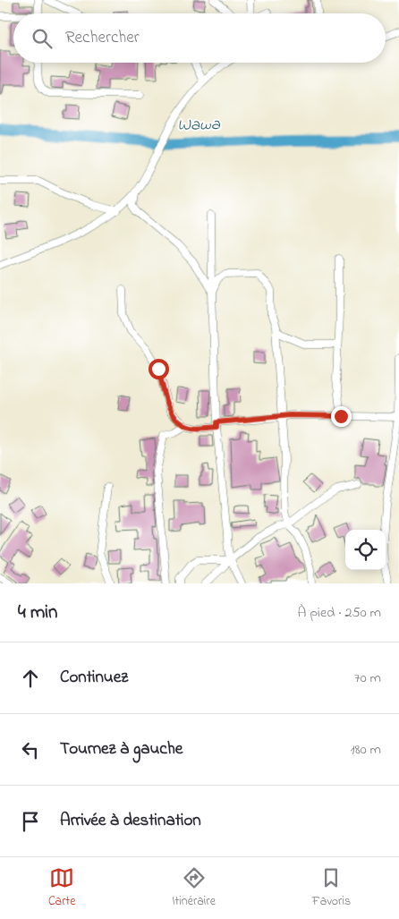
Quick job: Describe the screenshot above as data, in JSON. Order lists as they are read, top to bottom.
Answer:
{
  "water": ["Wawa"],
  "page": {
    "search": "Rechercher",
    "heading": ["4 min", "À pied · 250 m"],
    "list": [
      ["Continuez", "70 m"],
      ["Tournez à gauche", "180 m"],
      "Arrivée à destination"
    ],
    "nav": ["Carte", "Itinéraire", "Favoris"]
  }
}
